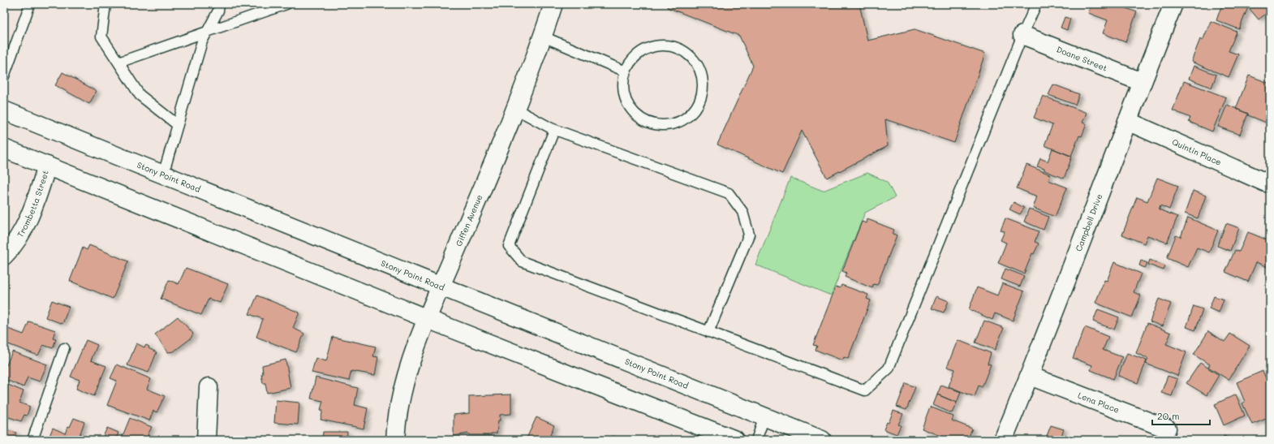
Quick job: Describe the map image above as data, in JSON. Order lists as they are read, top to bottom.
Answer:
{
  "streets": {
    "main road": [
      "Doane Street",
      "Quintin Place",
      "Stony Point Road",
      "Trombetta Street",
      "Giffen Avenue",
      "Campbell Drive",
      "Lena Place"
    ]
  },
  "crossings": [
    ["Doane Street", "Campbell Drive"],
    ["Quintin Place", "Campbell Drive"],
    ["Stony Point Road", "Giffen Avenue"],
    ["Campbell Drive", "Lena Place"]
  ],
  "scale_bar": "20 m"
}
